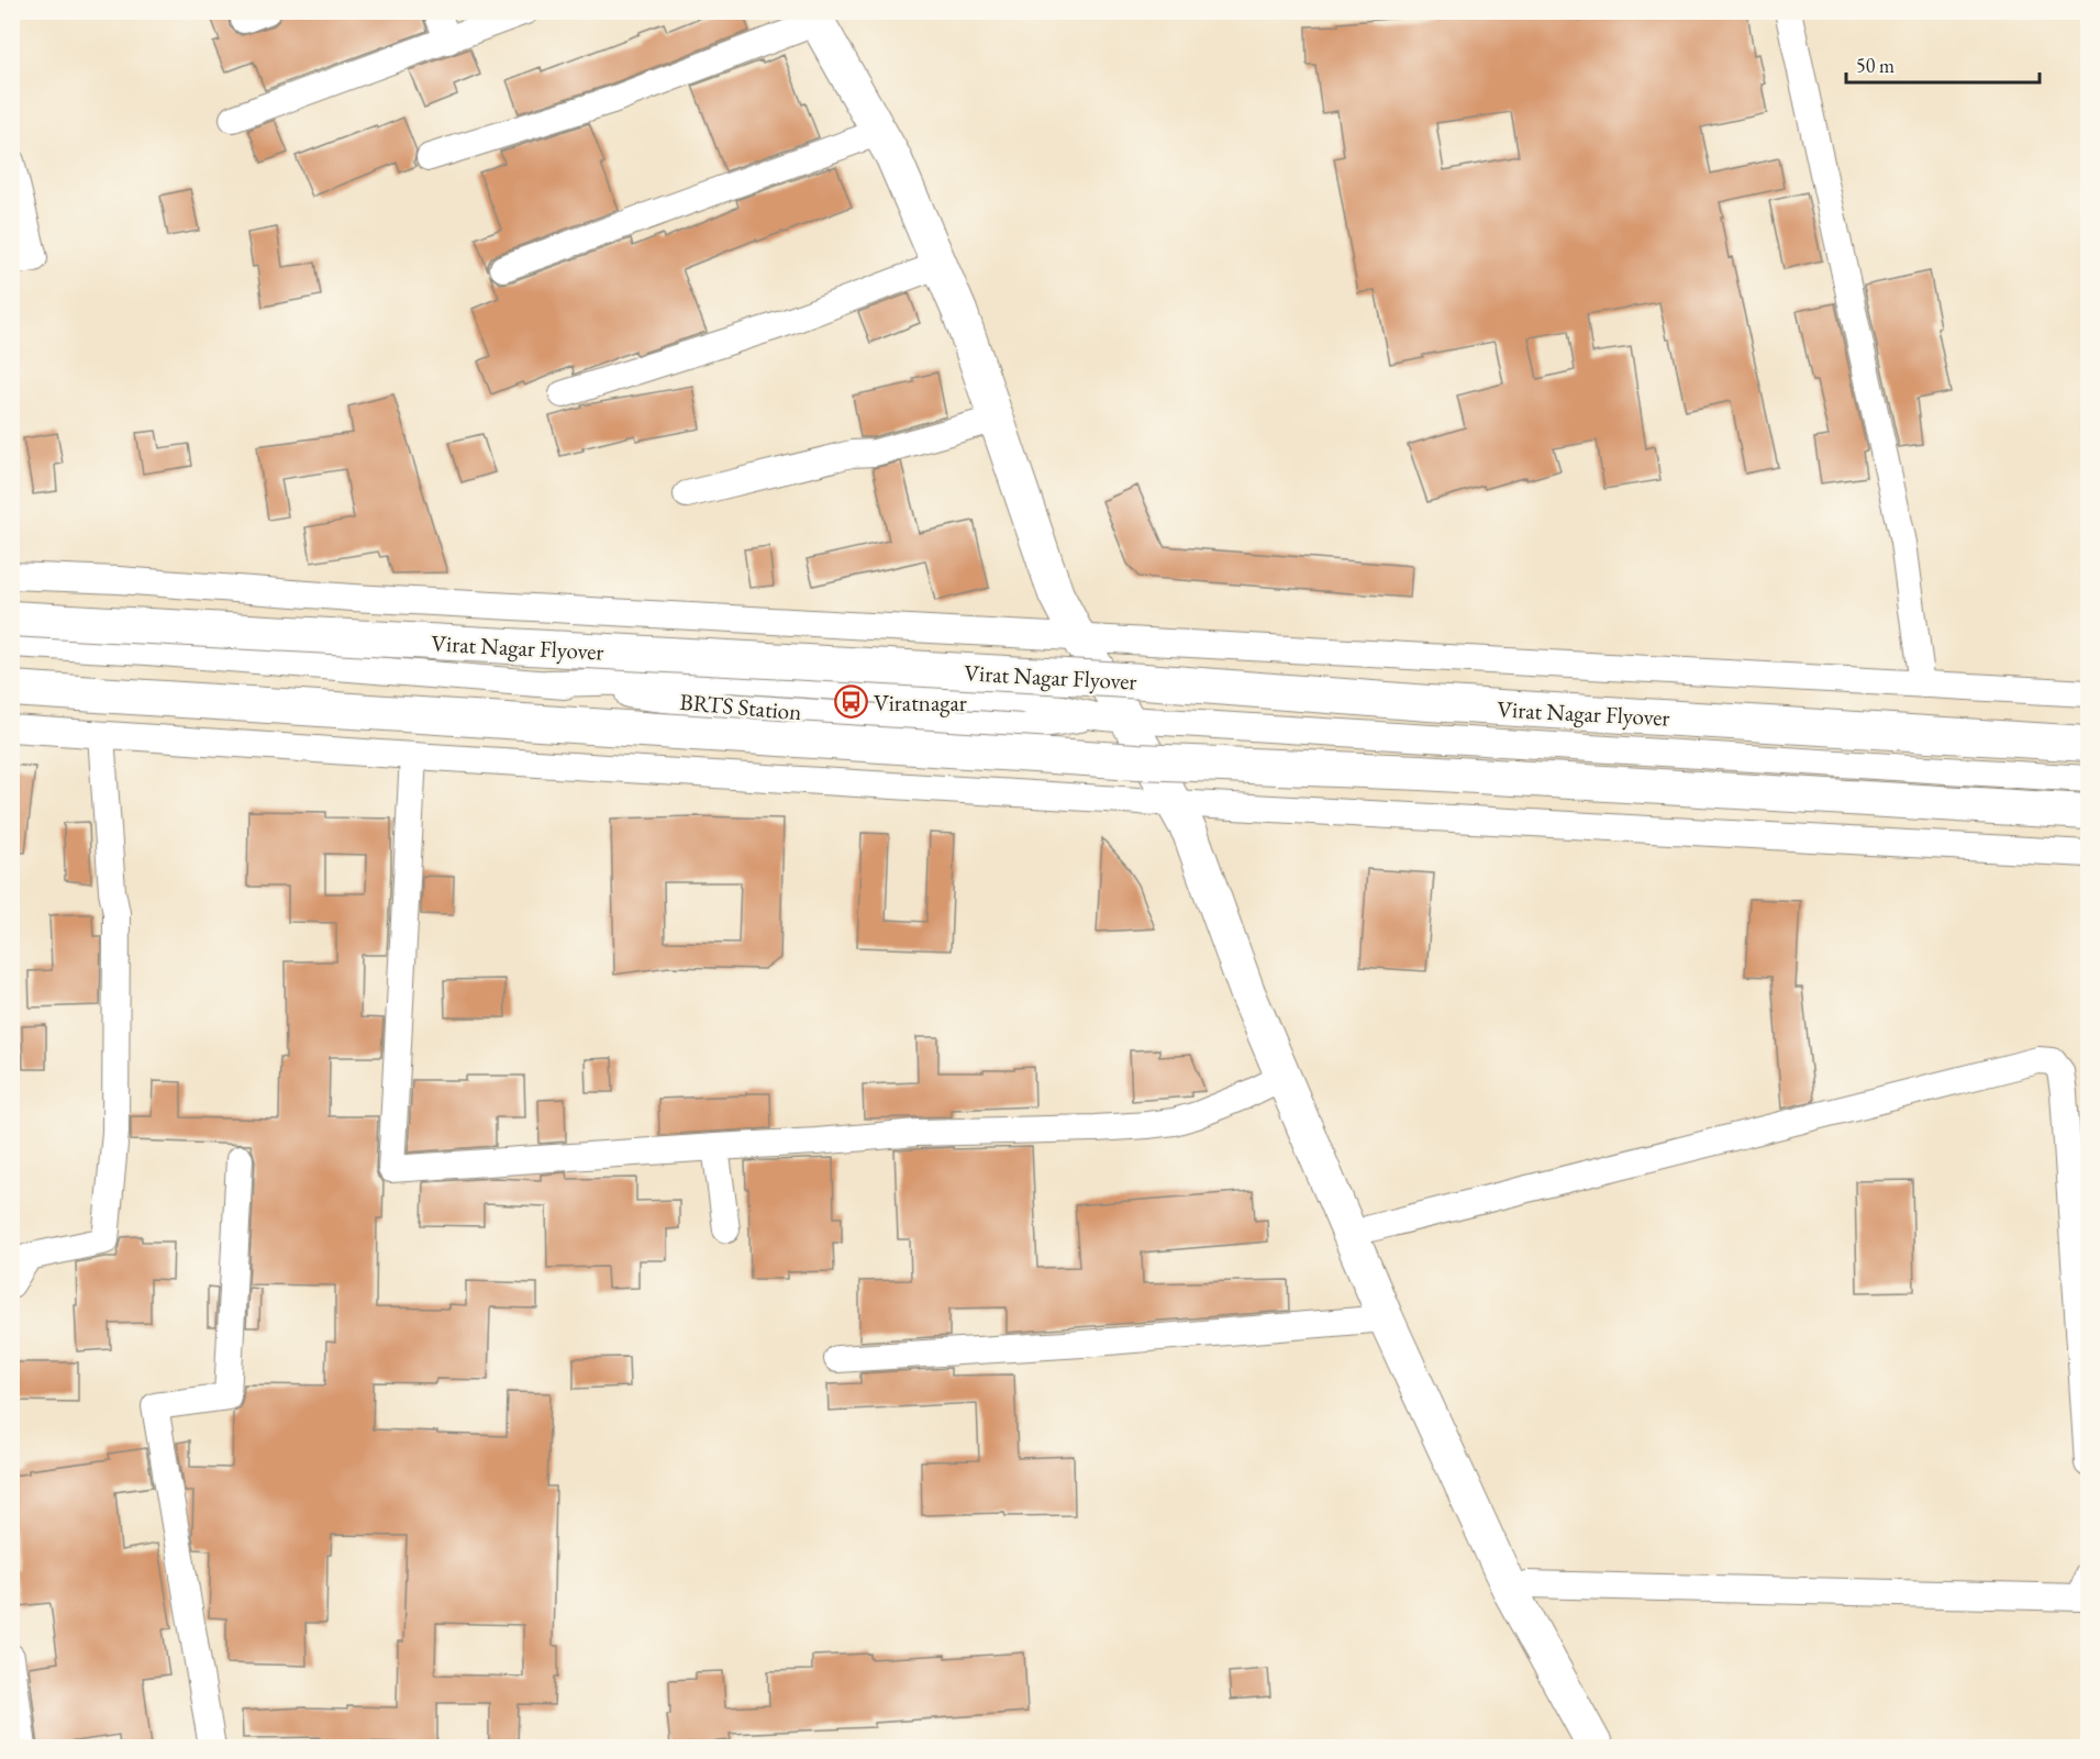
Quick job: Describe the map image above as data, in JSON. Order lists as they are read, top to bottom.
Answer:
{
  "streets": {
    "main road": ["Virat Nagar Flyover"],
    "street": ["BRTS Station"]
  },
  "places": {
    "bus stop": ["Viratnagar"]
  },
  "scale_bar": "50 m"
}
